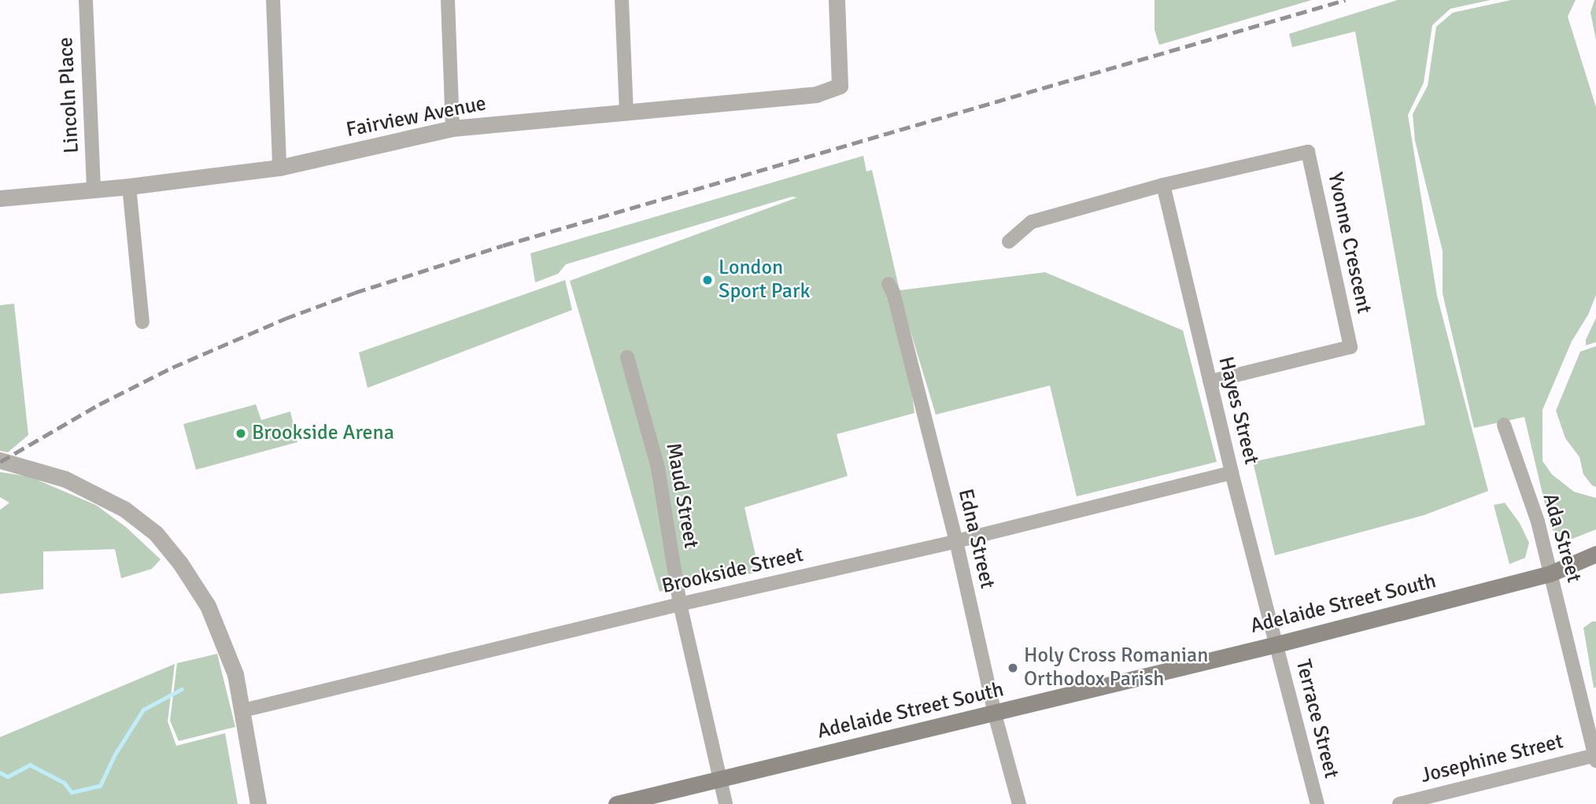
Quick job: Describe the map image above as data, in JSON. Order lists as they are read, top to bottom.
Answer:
{
  "streets": {
    "main road": ["Adelaide Street South"],
    "street": [
      "Lincoln Place",
      "Fairview Avenue",
      "Yvonne Crescent",
      "Hayes Street",
      "Maud Street",
      "Ada Street",
      "Edna Street",
      "Brookside Street",
      "Terrace Street",
      "Josephine Street"
    ]
  },
  "crossings": [
    ["Lincoln Place", "Fairview Avenue"],
    ["Yvonne Crescent", "Hayes Street"],
    ["Hayes Street", "Brookside Street"],
    ["Hayes Street", "Adelaide Street South"],
    ["Hayes Street", "Terrace Street"],
    ["Maud Street", "Brookside Street"],
    ["Maud Street", "Adelaide Street South"],
    ["Ada Street", "Adelaide Street South"],
    ["Ada Street", "Josephine Street"],
    ["Edna Street", "Brookside Street"],
    ["Edna Street", "Adelaide Street South"],
    ["Adelaide Street South", "Terrace Street"]
  ],
  "places": ["London Sport Park", "Brookside Arena", "Holy Cross Romanian Orthodox Parish"]
}
